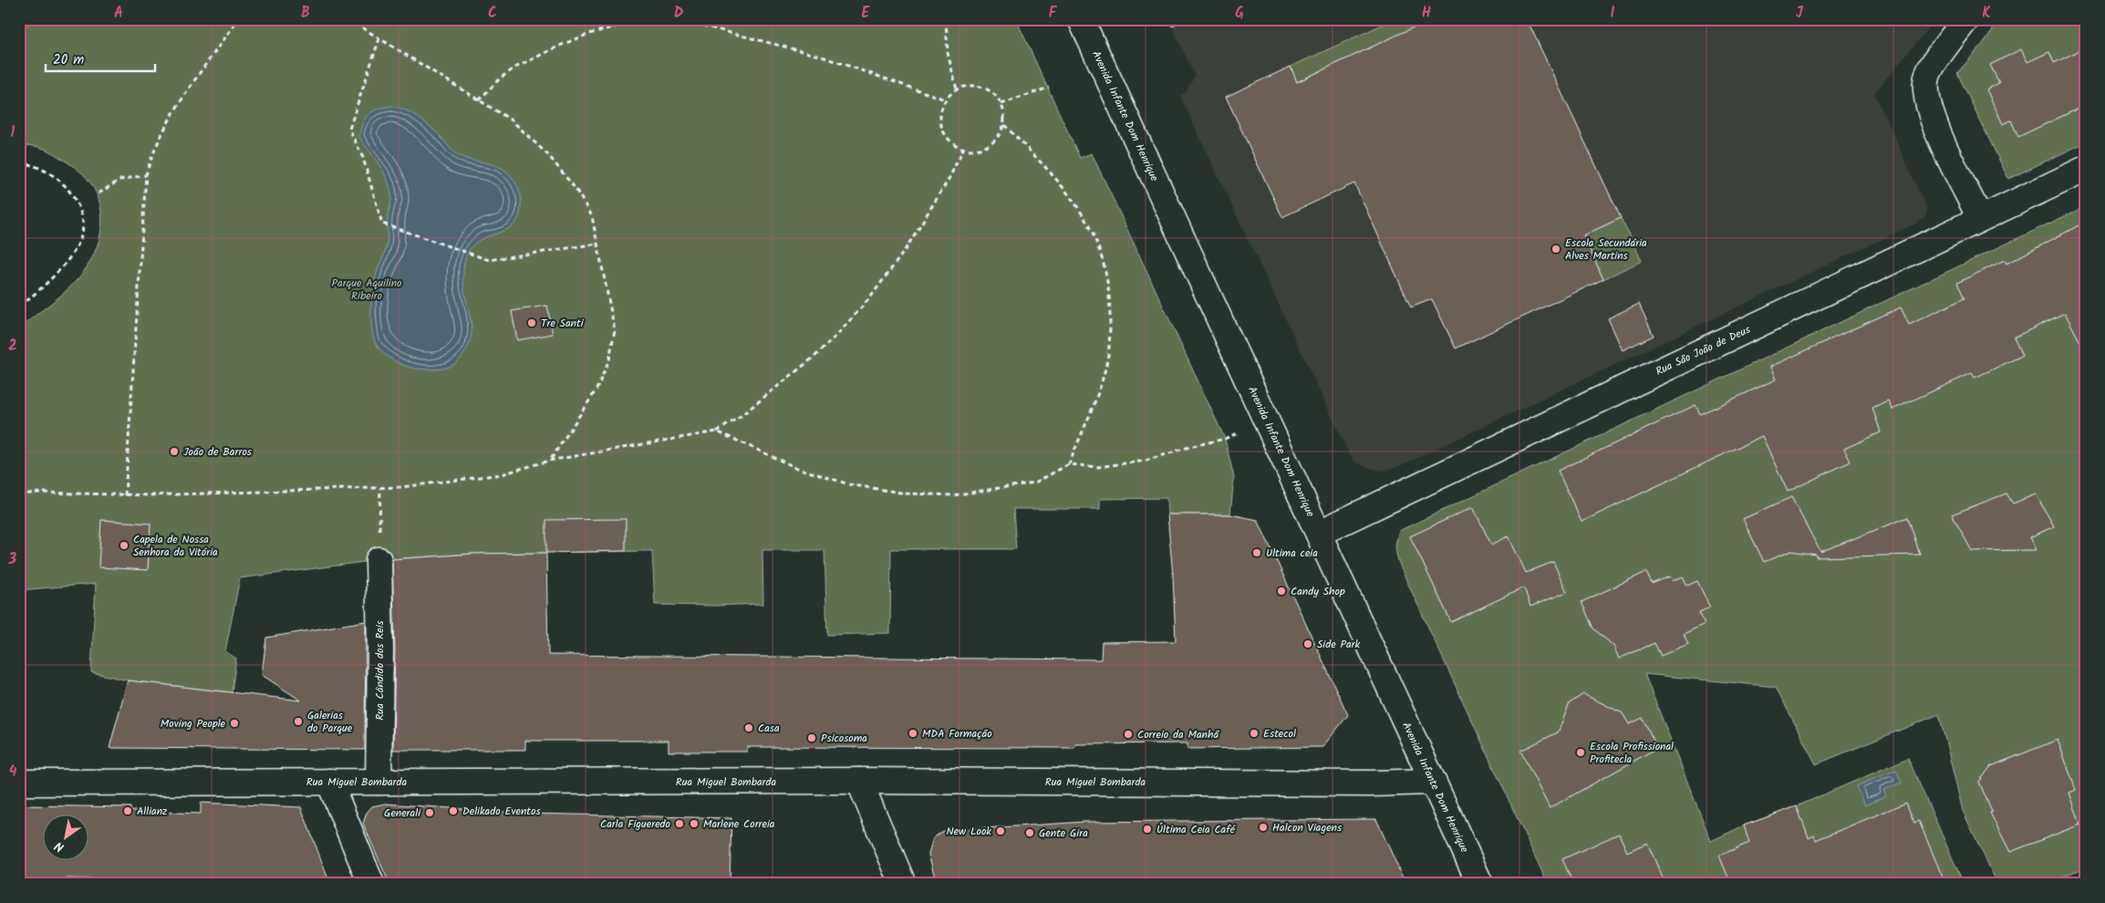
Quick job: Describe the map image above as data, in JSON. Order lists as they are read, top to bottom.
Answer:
{
  "streets": {
    "main road": [
      "Avenida Infante Dom Henrique",
      "Rua São João de Deus",
      "Rua Cândido dos Reis",
      "Rua Miguel Bombarda"
    ]
  },
  "crossings": [
    ["Avenida Infante Dom Henrique", "Rua São João de Deus"],
    ["Avenida Infante Dom Henrique", "Rua Miguel Bombarda"],
    ["Rua Cândido dos Reis", "Rua Miguel Bombarda"]
  ],
  "parks": ["Parque Aquilino Ribeiro"],
  "places": [
    "Escola Secundária Alves Martins",
    "Tre Santi",
    "João de Barros",
    "Capela de Nossa Senhora da Vitória",
    "Ultima ceia",
    "Candy Shop",
    "Side Park",
    "Galerias do Parque",
    "Moving People",
    "Casa",
    "MDA Formação",
    "Estecol",
    "Correio da Manhã",
    "Psicosoma",
    "Escola Profissional Profitecla",
    "Allianz",
    "Delikado Eventos",
    "Generali",
    "Carla Figueredo",
    "Marlene Correia",
    "Halcon Viagens",
    "Última Ceia Café",
    "New Look",
    "Gente Gira"
  ],
  "scale_bar": "20 m",
  "north": "bottom left",
  "grid": {
    "columns": [
      "A",
      "B",
      "C",
      "D",
      "E",
      "F",
      "G",
      "H",
      "I",
      "J",
      "K"
    ],
    "rows": [
      "1",
      "2",
      "3",
      "4"
    ]
  }
}
